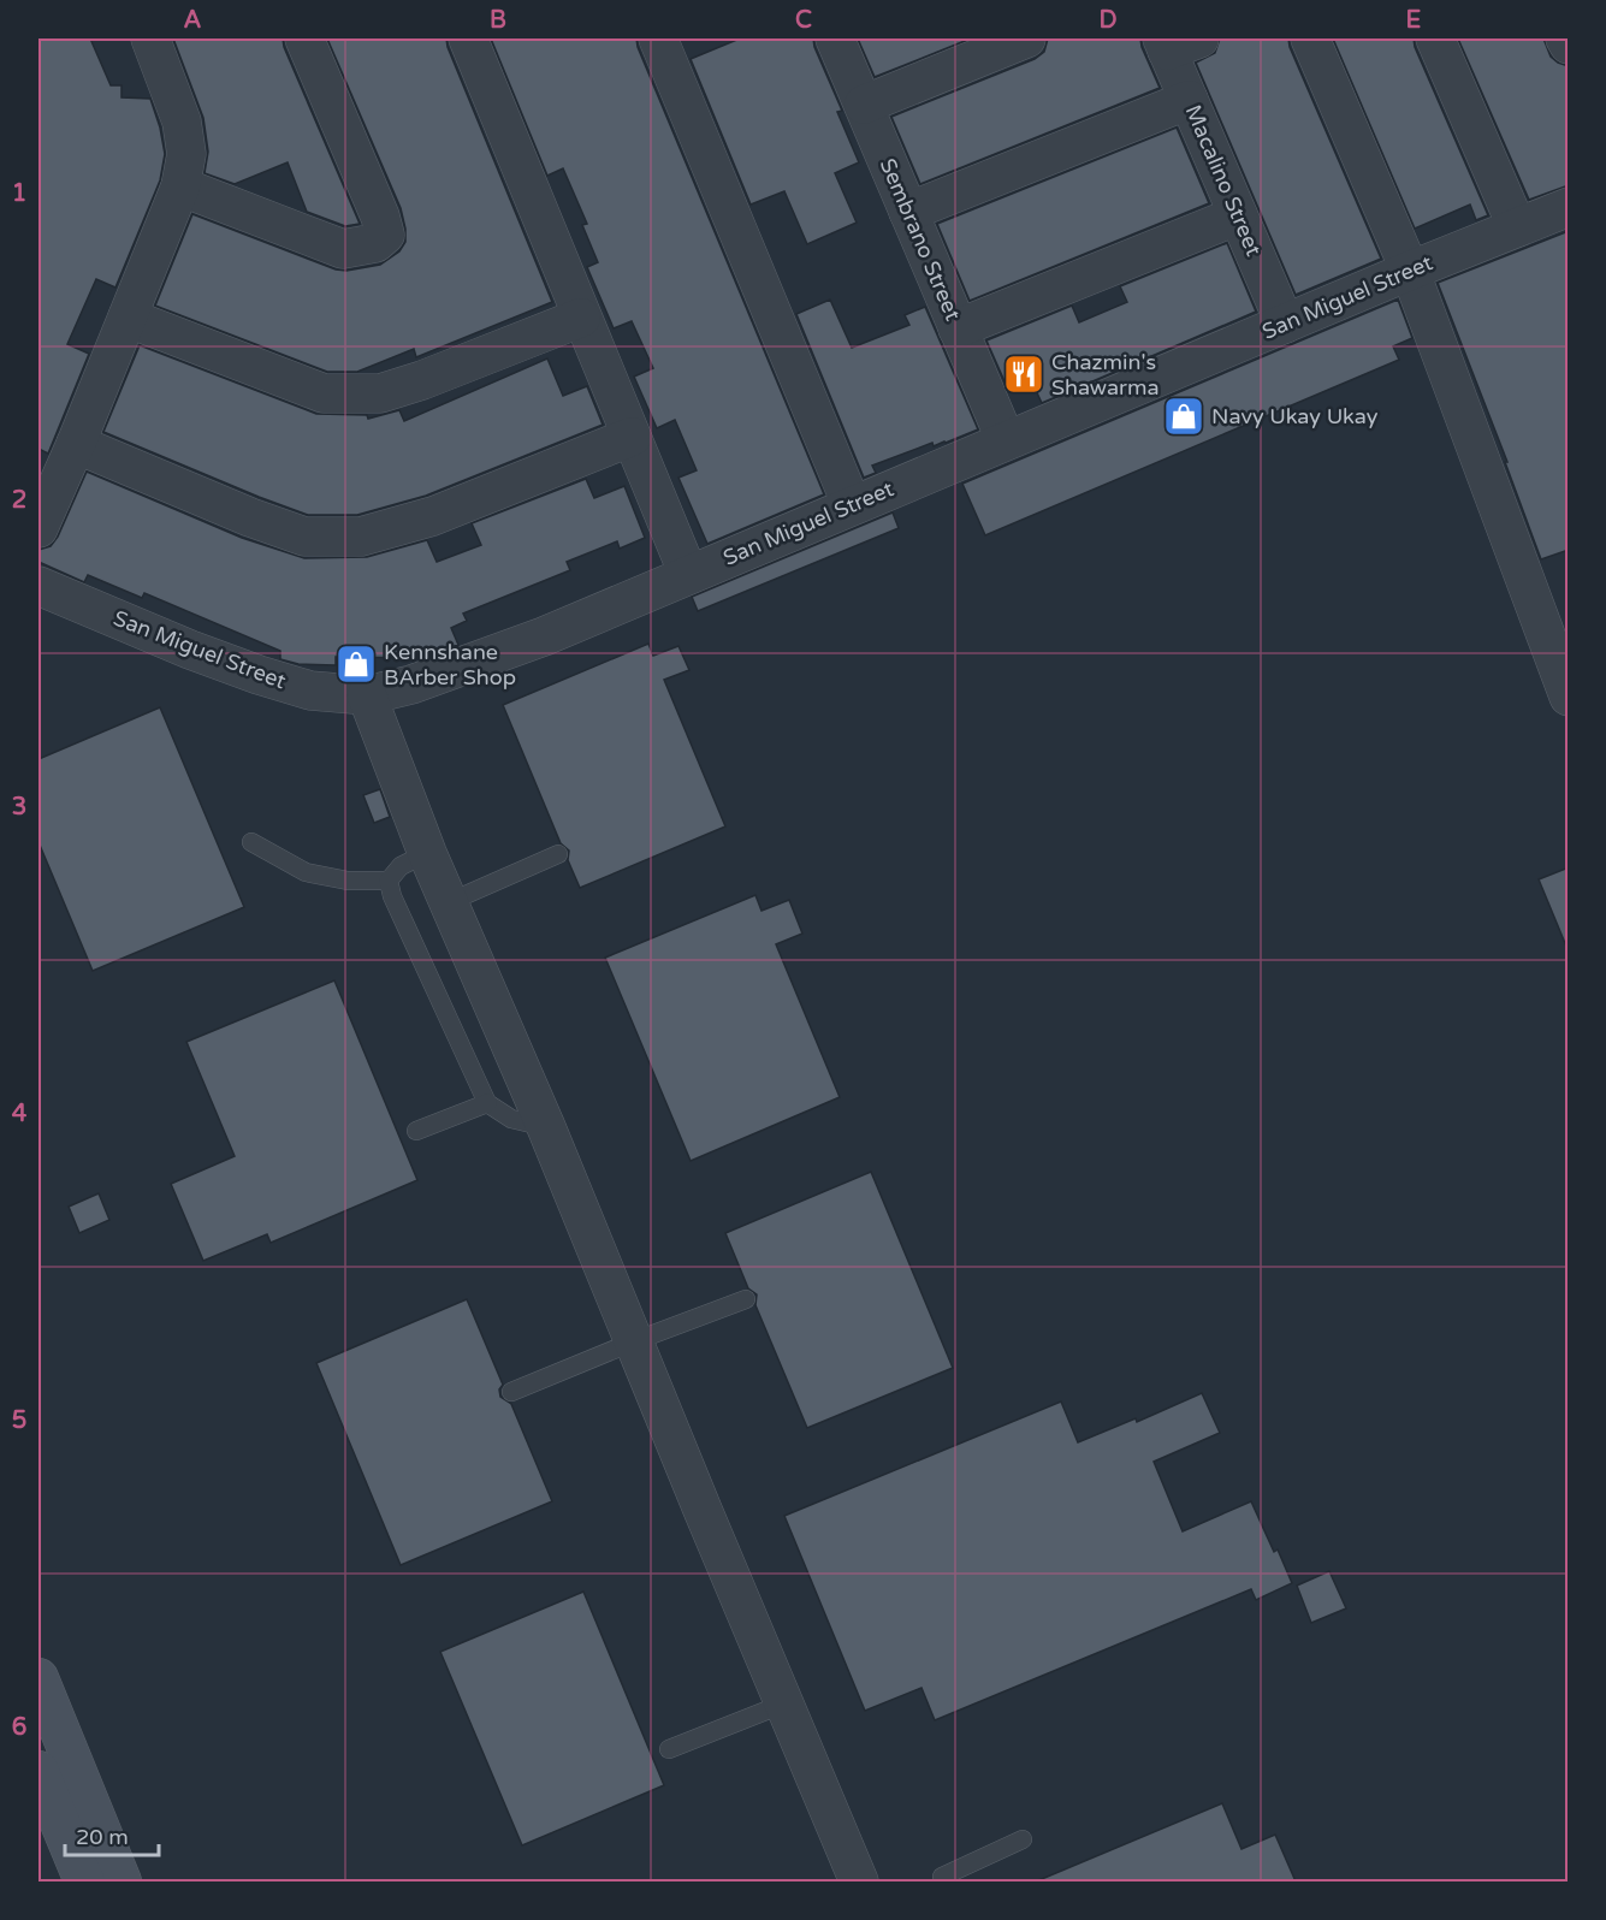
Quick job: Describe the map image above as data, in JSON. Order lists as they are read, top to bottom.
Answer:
{
  "streets": {
    "street": ["Macalino Street", "Sembrano Street", "San Miguel Street"]
  },
  "crossings": [
    ["Macalino Street", "San Miguel Street"],
    ["Sembrano Street", "San Miguel Street"]
  ],
  "places": {
    "restaurant": ["Chazmin's Shawarma"],
    "shop": ["Navy Ukay Ukay", "Kennshane BArber Shop"]
  },
  "scale_bar": "20 m",
  "grid": {
    "columns": [
      "A",
      "B",
      "C",
      "D",
      "E"
    ],
    "rows": [
      "1",
      "2",
      "3",
      "4",
      "5",
      "6"
    ]
  }
}
